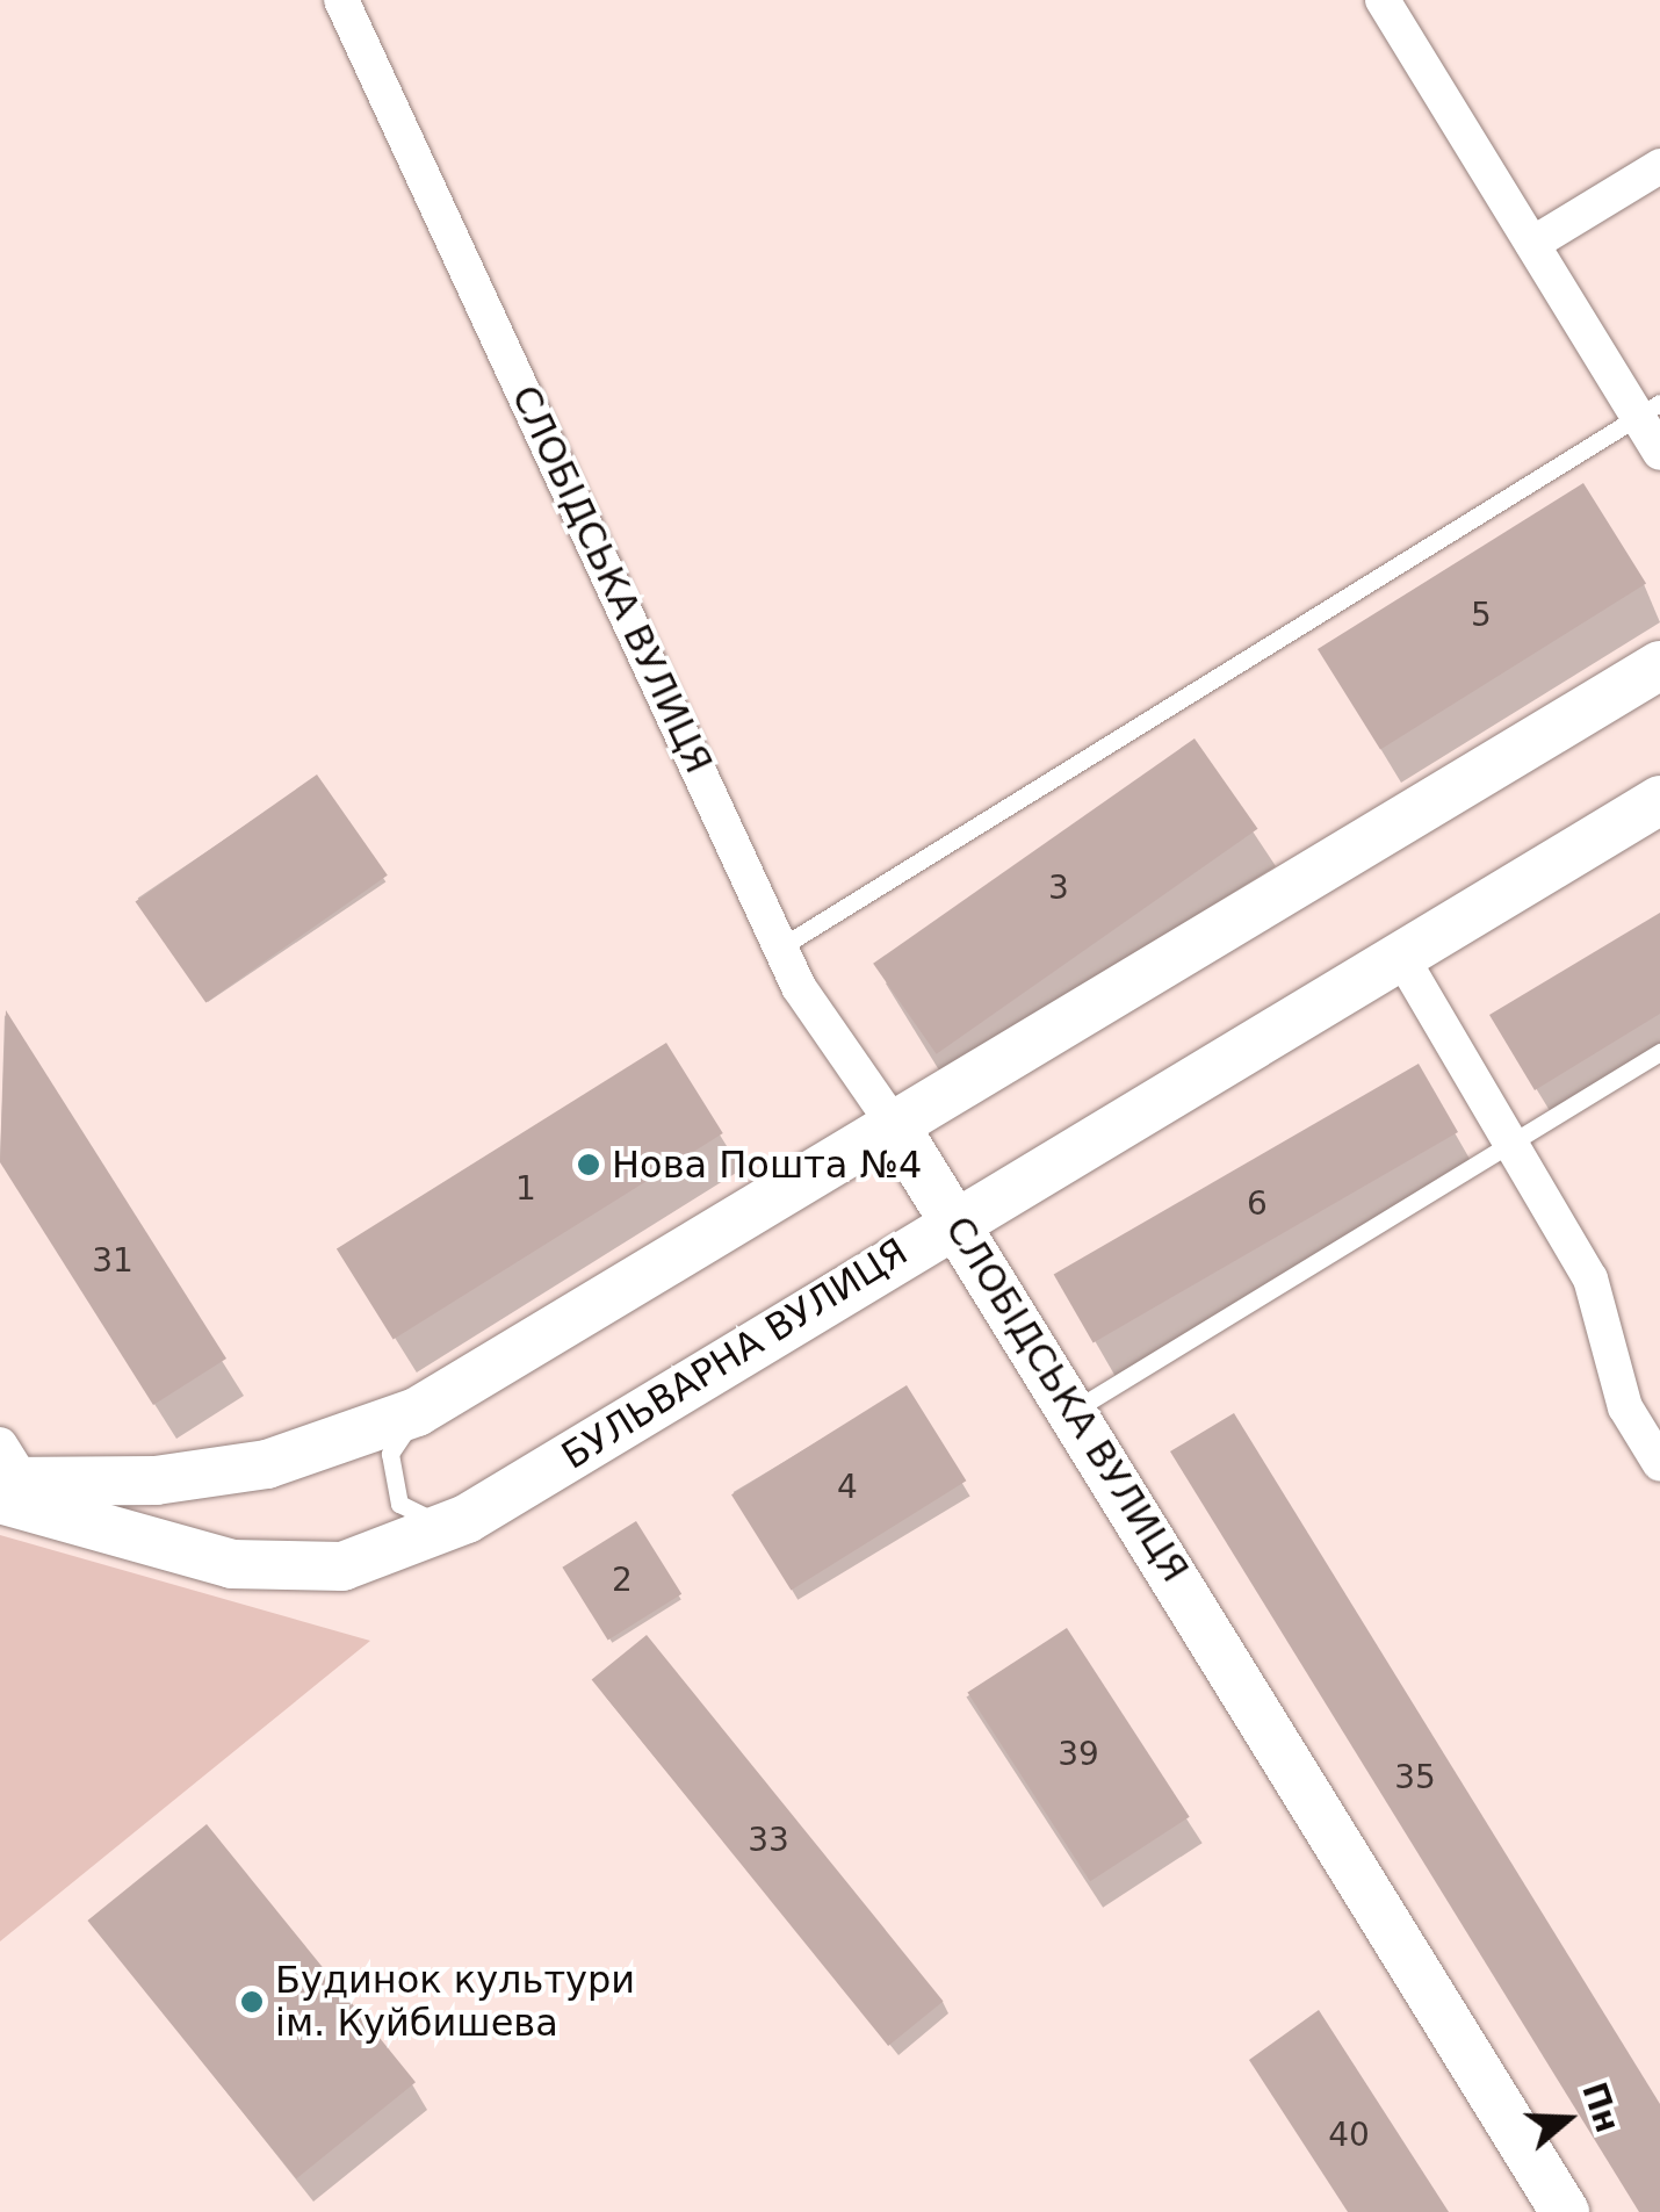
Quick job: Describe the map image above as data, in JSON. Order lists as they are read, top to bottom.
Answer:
{
  "streets": {
    "main road": ["СЛОБІДСЬКА ВУЛИЦЯ", "БУЛЬВАРНА ВУЛИЦЯ"]
  },
  "crossings": [
    ["СЛОБІДСЬКА ВУЛИЦЯ", "БУЛЬВАРНА ВУЛИЦЯ"]
  ],
  "places": ["Нова Пошта №4", "Будинок культури ім. Куйбишева"],
  "house_numbers": [
    "5",
    "3",
    "1",
    "6",
    "31",
    "4",
    "2",
    "39",
    "35",
    "33",
    "40"
  ],
  "north": "right"
}
